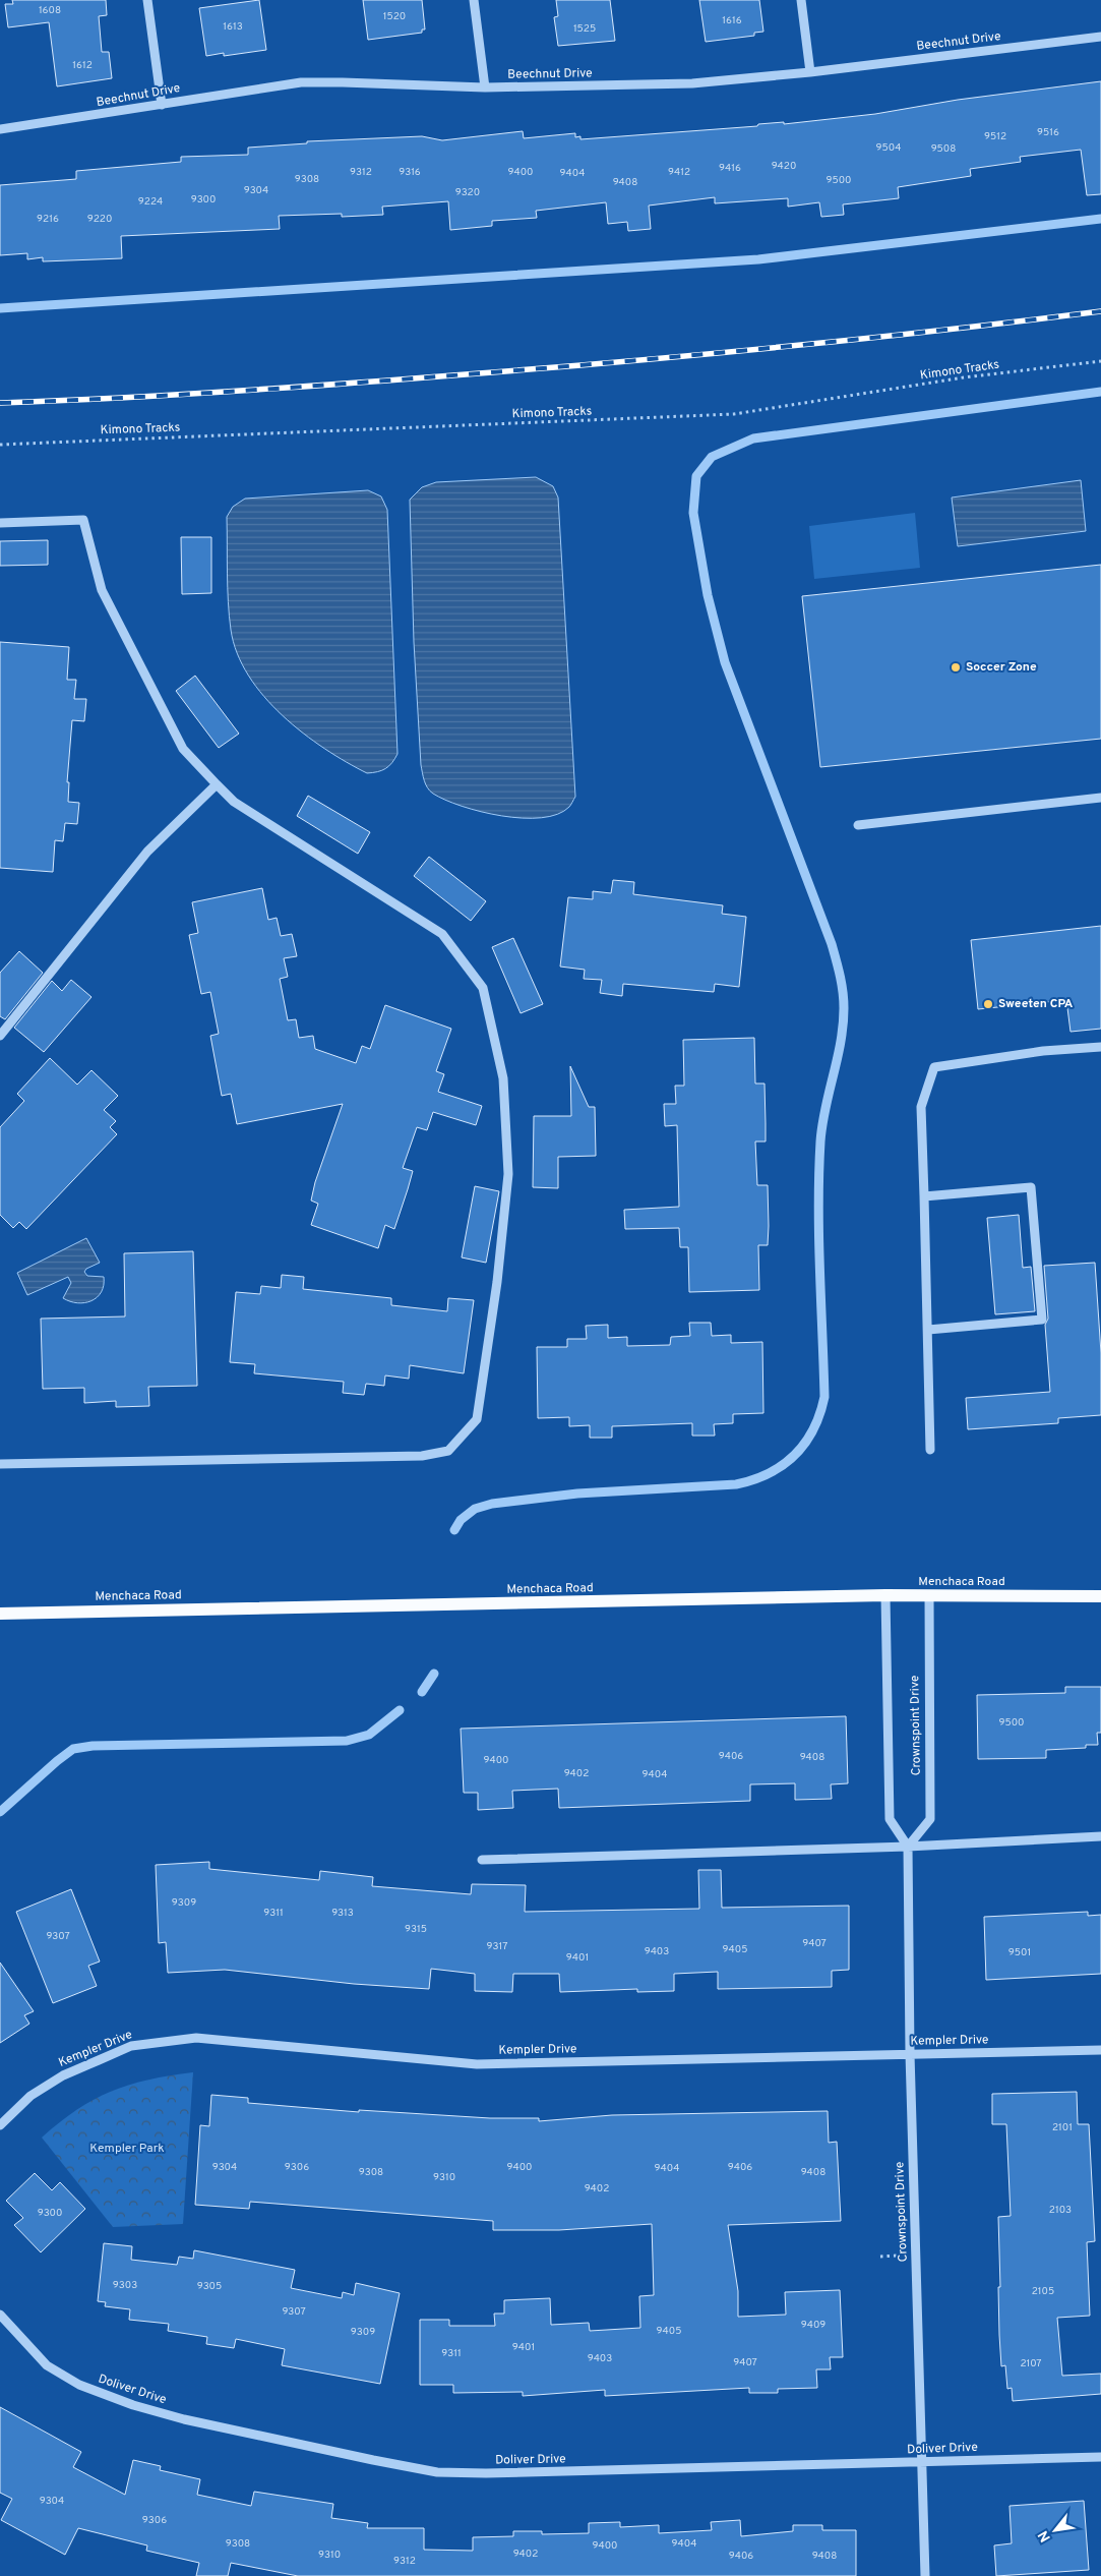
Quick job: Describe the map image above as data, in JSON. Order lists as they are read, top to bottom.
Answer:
{
  "streets": {
    "main road": ["Menchaca Road"],
    "street": [
      "Beechnut Drive",
      "Crownspoint Drive",
      "Kempler Drive",
      "Doliver Drive"
    ],
    "path": ["Kimono Tracks"]
  },
  "crossings": [
    ["Menchaca Road", "Crownspoint Drive"],
    ["Crownspoint Drive", "Kempler Drive"],
    ["Crownspoint Drive", "Doliver Drive"]
  ],
  "parks": ["Kempler Park"],
  "places": ["Soccer Zone", "Sweeten CPA"],
  "house_numbers": [
    "1608",
    "1520",
    "1616",
    "1613",
    "1525",
    "1612",
    "9516",
    "9512",
    "9504",
    "9508",
    "9420",
    "9416",
    "9312",
    "9316",
    "9400",
    "9412",
    "9404",
    "9308",
    "9500",
    "9408",
    "9304",
    "9320",
    "9300",
    "9224",
    "9216",
    "9220",
    "9500",
    "9406",
    "9408",
    "9400",
    "9402",
    "9404",
    "9309",
    "9311",
    "9313",
    "9315",
    "9307",
    "9407",
    "9317",
    "9405",
    "9403",
    "9501",
    "9401",
    "2101",
    "9304",
    "9306",
    "9400",
    "9406",
    "9404",
    "9308",
    "9408",
    "9310",
    "9402",
    "2103",
    "9300",
    "9303",
    "9305",
    "2105",
    "9307",
    "9409",
    "9405",
    "9309",
    "9401",
    "9311",
    "9403",
    "9407",
    "2107",
    "9304",
    "9306",
    "9308",
    "9404",
    "9400",
    "9402",
    "9310",
    "9406",
    "9408",
    "9312"
  ],
  "north": "bottom left"
}
